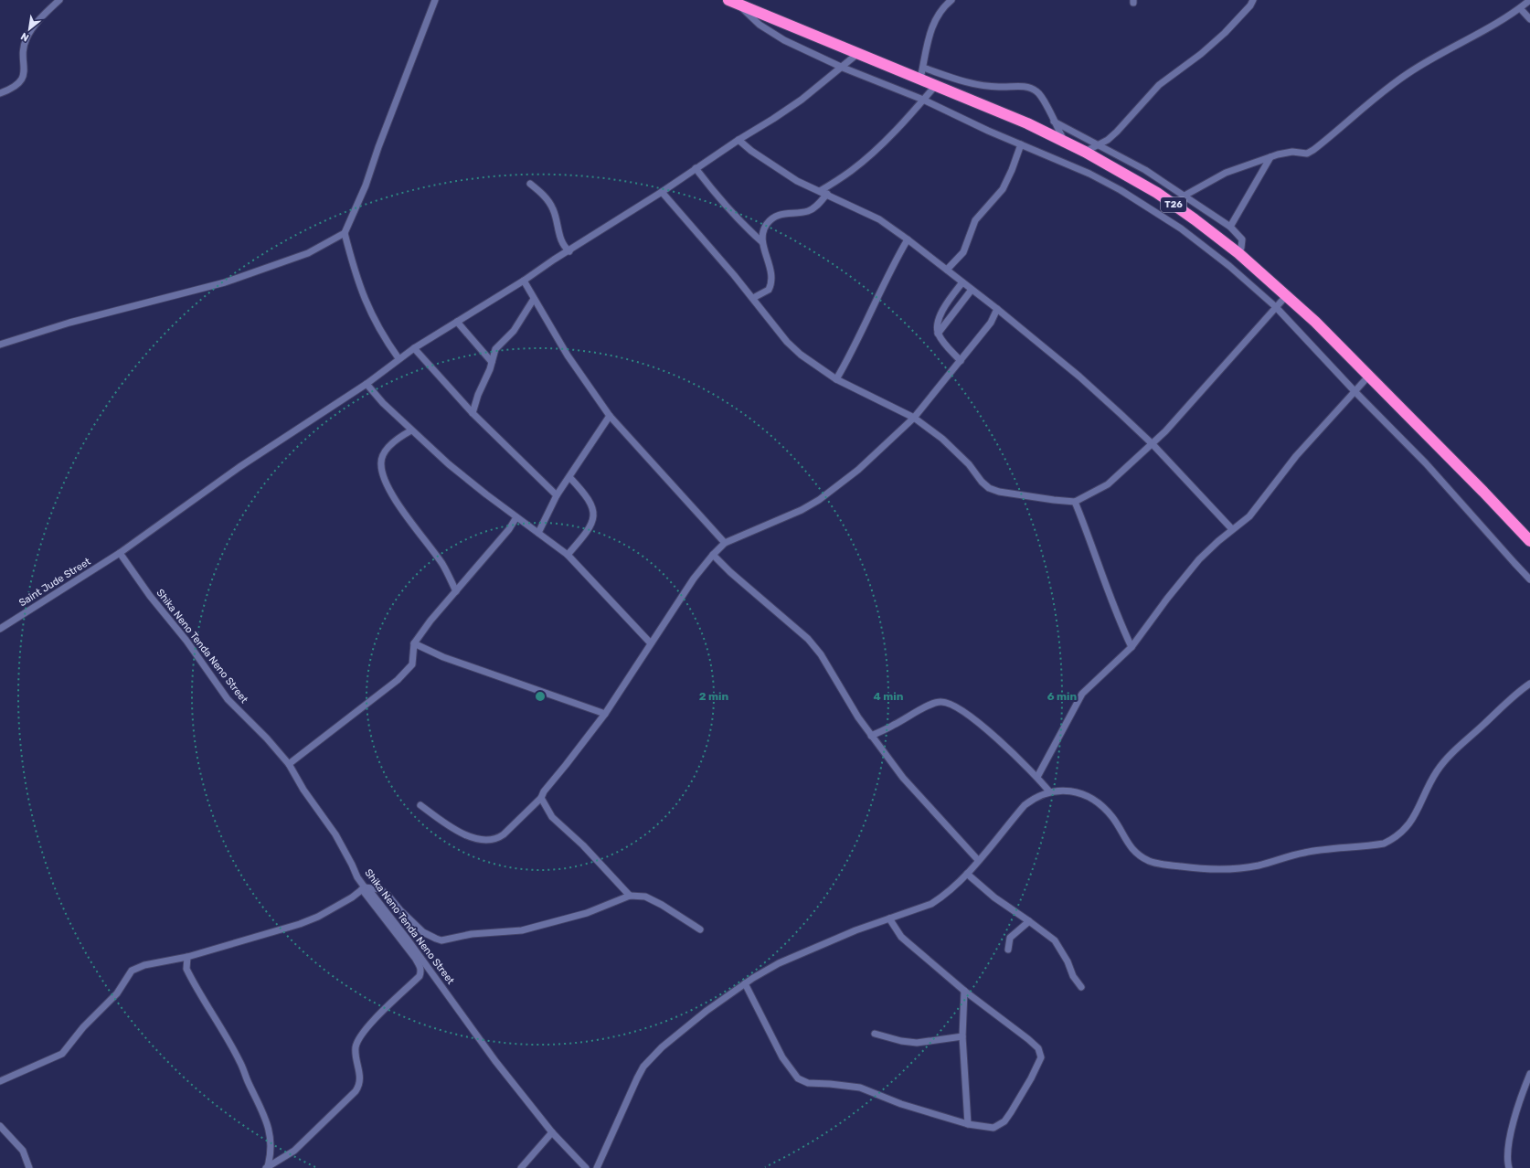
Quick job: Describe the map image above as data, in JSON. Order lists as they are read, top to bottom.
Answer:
{
  "streets": {
    "highway": ["T26"],
    "street": ["Saint Jude Street", "Shika Neno Tenda Neno Street"]
  },
  "crossings": [
    ["T26", "Saint Jude Street"],
    ["Saint Jude Street", "Shika Neno Tenda Neno Street"]
  ],
  "north": "bottom left",
  "rings": ["2 min", "4 min", "6 min"]
}
